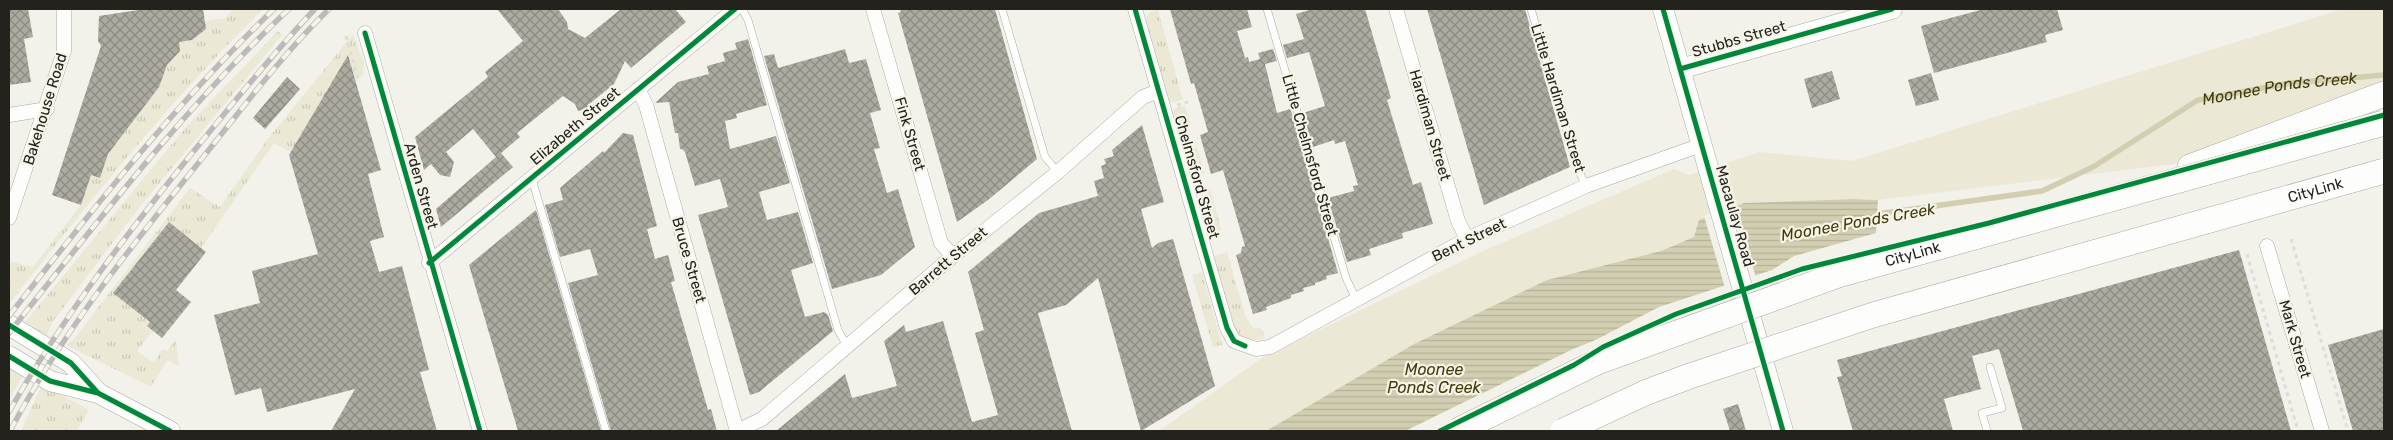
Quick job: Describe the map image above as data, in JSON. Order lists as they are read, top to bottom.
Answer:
{
  "streets": {
    "highway": ["CityLink"],
    "street": [
      "Stubbs Street",
      "Bakehouse Road",
      "Hardiman Street",
      "Elizabeth Street",
      "Fink Street",
      "Chelmsford Street",
      "Arden Street",
      "Macaulay Road",
      "Bent Street",
      "Bruce Street",
      "Barrett Street",
      "Mark Street"
    ],
    "lane": ["Little Hardiman Street", "Little Chelmsford Street"]
  },
  "crossings": [
    ["Stubbs Street", "Macaulay Road"],
    ["Little Hardiman Street", "Bent Street"],
    ["Hardiman Street", "Bent Street"],
    ["Elizabeth Street", "Arden Street"],
    ["Elizabeth Street", "Bruce Street"],
    ["Fink Street", "Barrett Street"],
    ["Little Chelmsford Street", "Bent Street"],
    ["Chelmsford Street", "Bent Street"],
    ["Chelmsford Street", "Barrett Street"],
    ["Macaulay Road", "Bent Street"],
    ["Bruce Street", "Barrett Street"]
  ],
  "water": ["Moonee Ponds Creek"]
}
